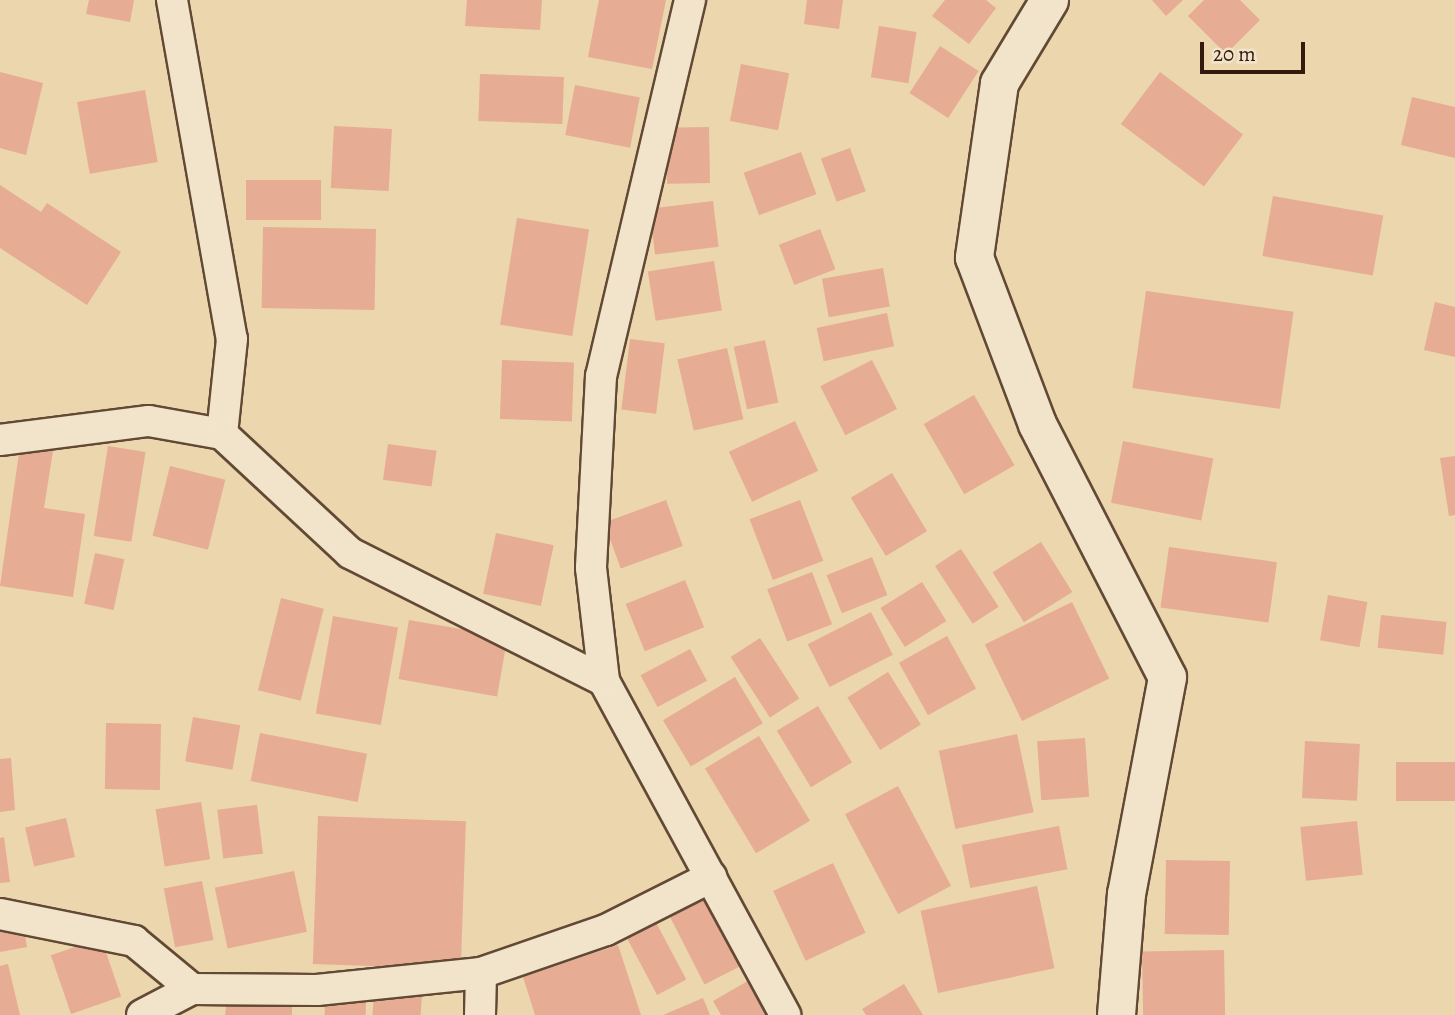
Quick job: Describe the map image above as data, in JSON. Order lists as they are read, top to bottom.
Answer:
{
  "scale_bar": "20 m"
}
